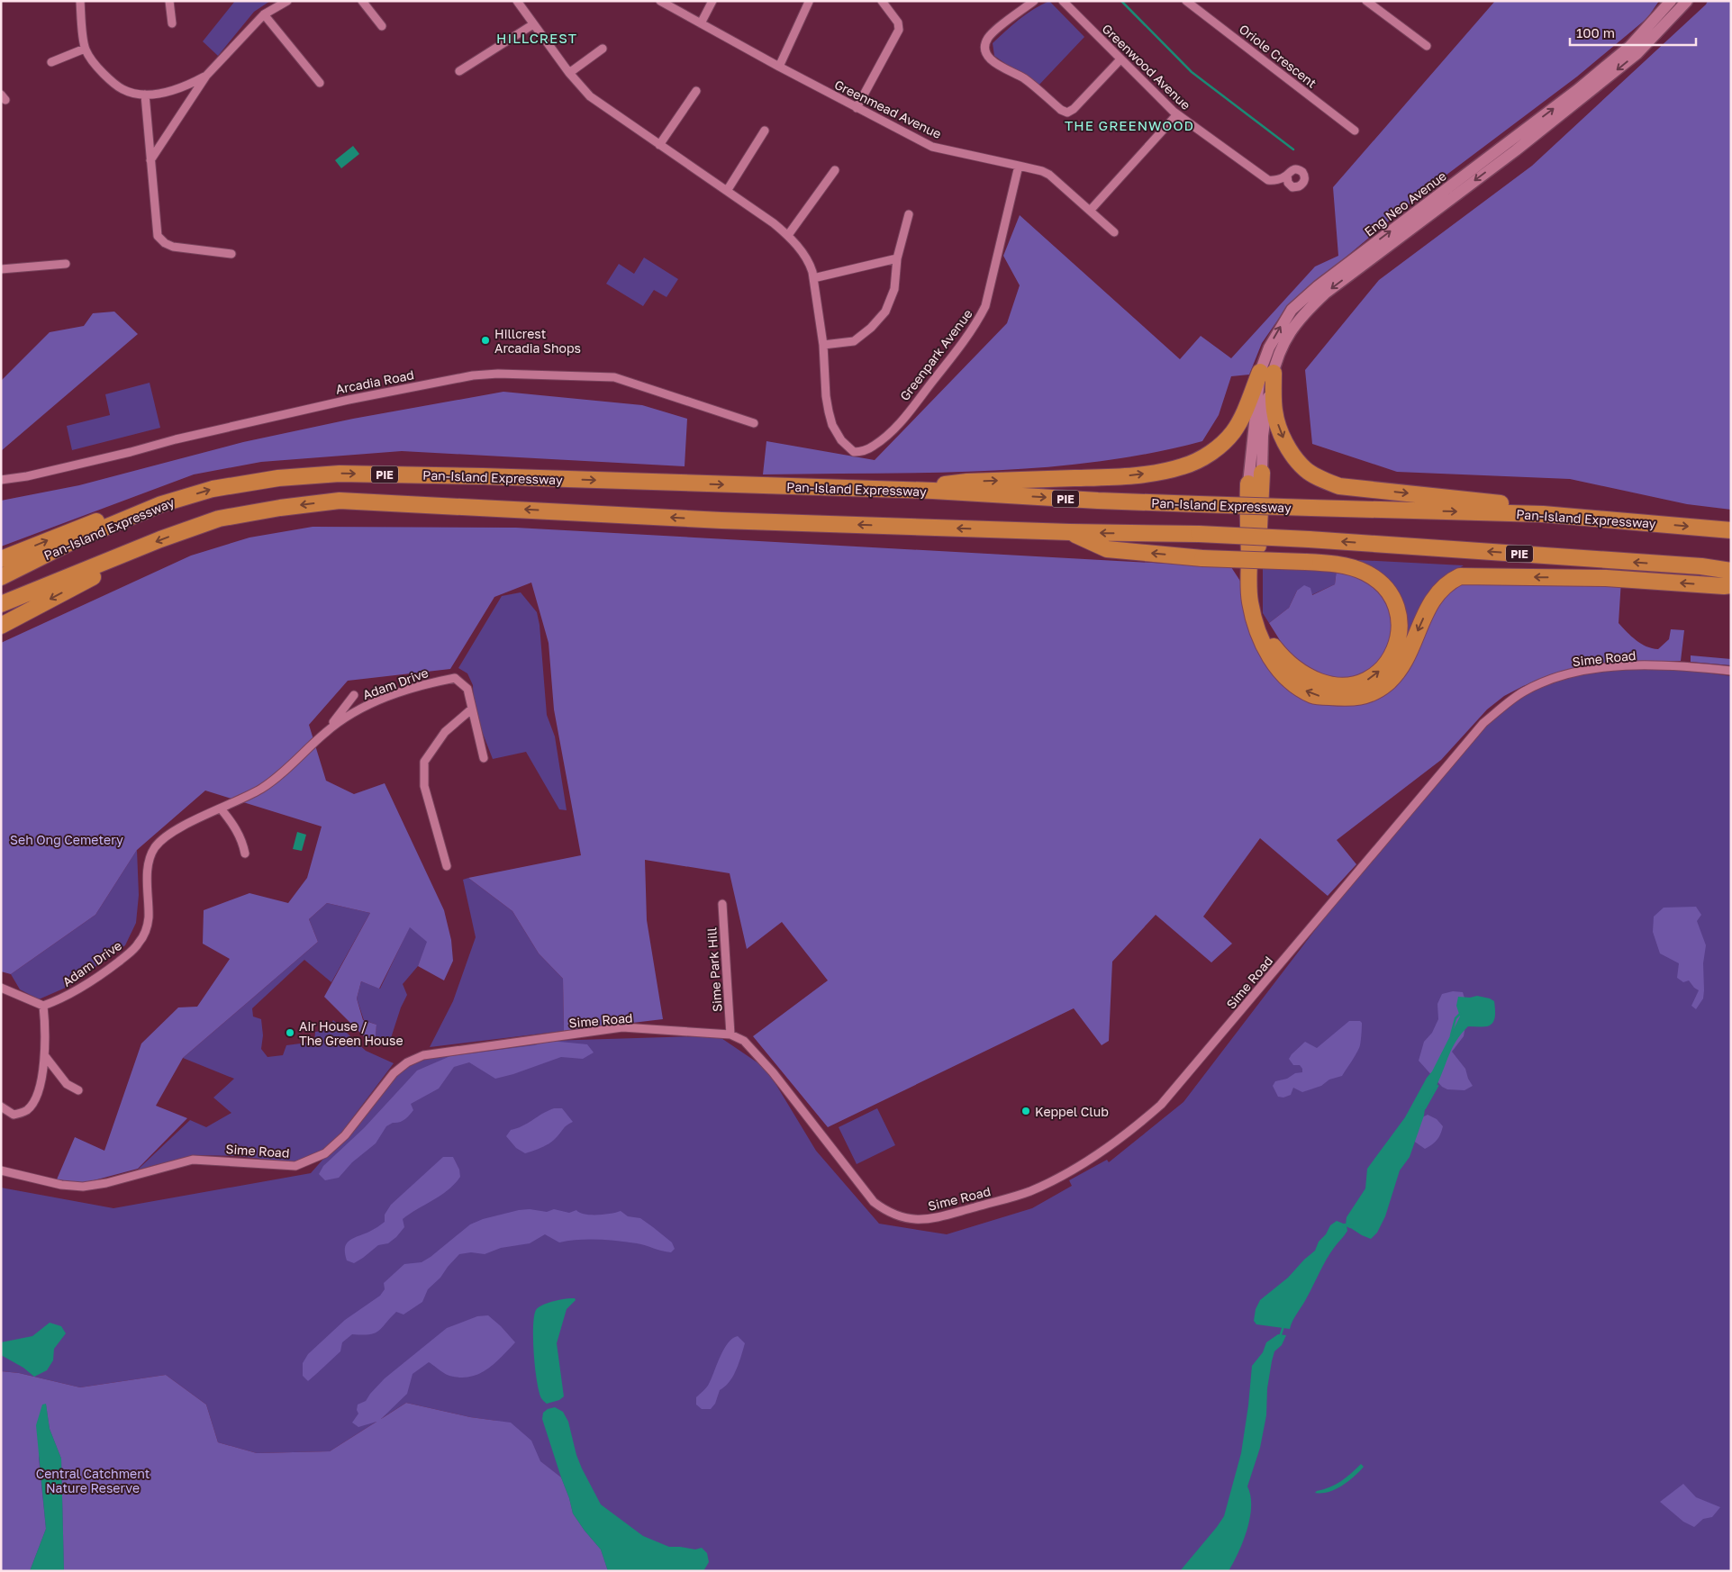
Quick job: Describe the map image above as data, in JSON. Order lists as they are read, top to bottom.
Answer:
{
  "streets": {
    "highway": ["PIE", "Pan-Island Expressway"],
    "main road": ["Eng Neo Avenue"],
    "street": [
      "Oriole Crescent",
      "Greenwood Avenue",
      "Greenmead Avenue",
      "Greenpark Avenue",
      "Arcadia Road",
      "Sime Road",
      "Adam Drive",
      "Sime Park Hill"
    ]
  },
  "crossings": [
    ["Greenmead Avenue", "Greenpark Avenue"],
    ["Sime Road", "Sime Park Hill"]
  ],
  "districts": ["HILLCREST", "THE GREENWOOD"],
  "parks": ["Seh Ong Cemetery", "Central Catchment Nature Reserve"],
  "places": ["Hillcrest Arcadia Shops", "Air House / The Green House", "Keppel Club"],
  "scale_bar": "100 m"
}
